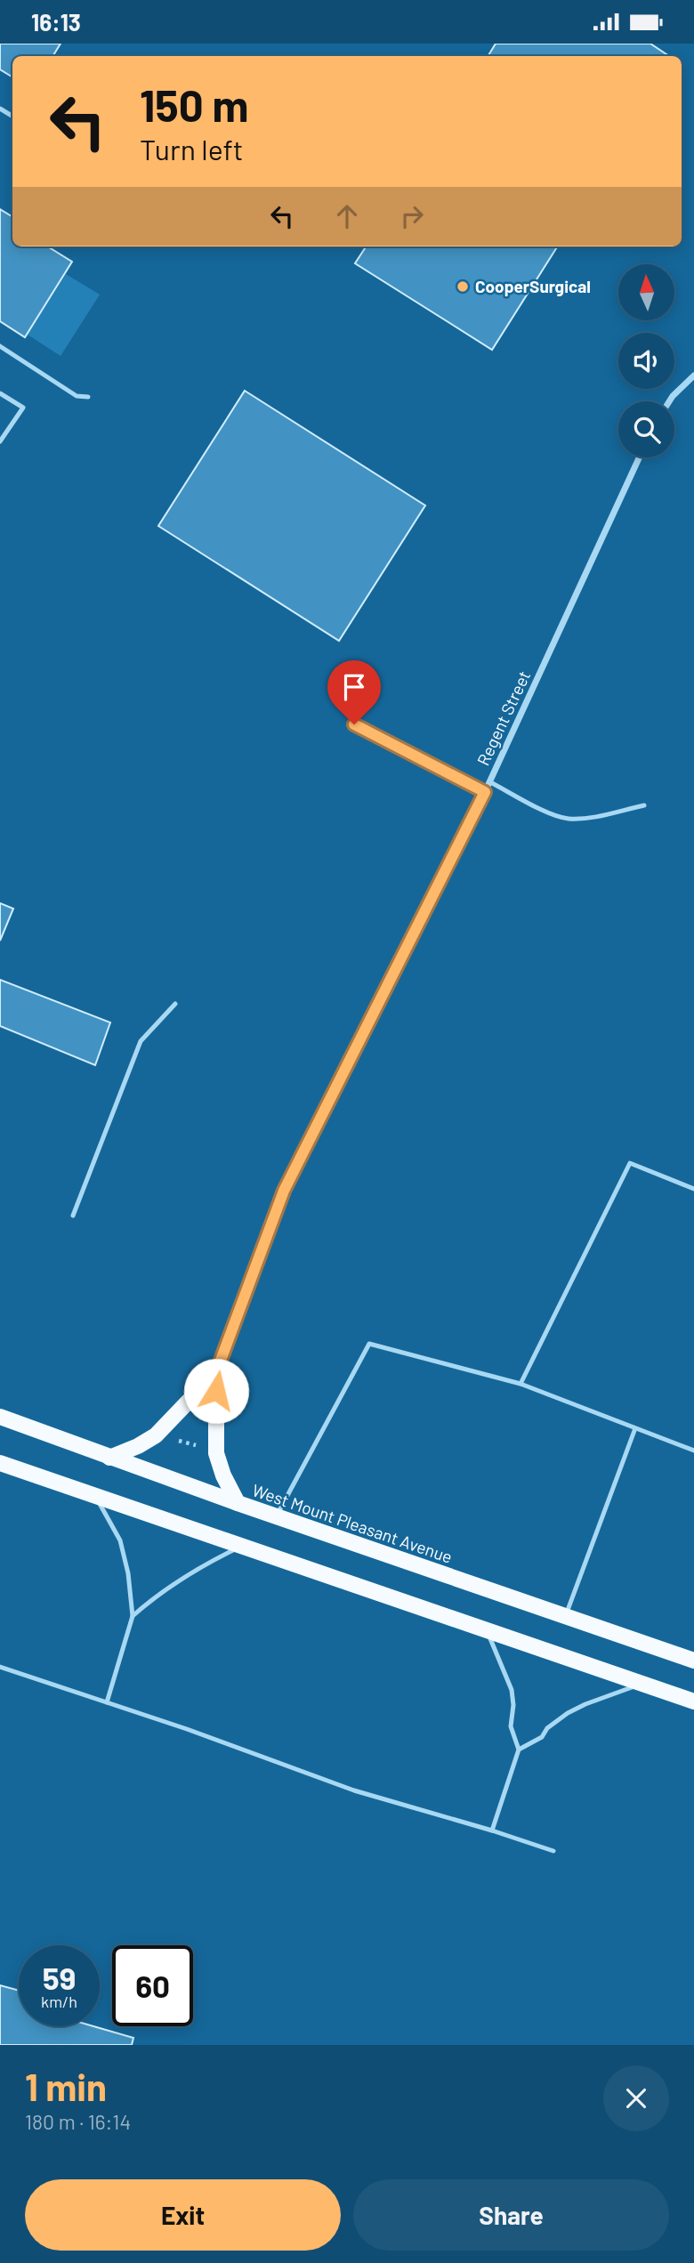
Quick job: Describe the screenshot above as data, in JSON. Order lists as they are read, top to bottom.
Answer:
{
  "streets": {
    "main road": ["West Mount Pleasant Avenue"],
    "street": ["Regent Street"]
  },
  "places": ["CooperSurgical"],
  "north": "top",
  "page": {
    "status": "16:13",
    "turn": ["150 m", "Turn left"],
    "speed": "59 km/h",
    "limit": "60",
    "heading": ["1 min", "180 m · 16:14"],
    "buttons": ["Exit", "Share"]
  }
}
